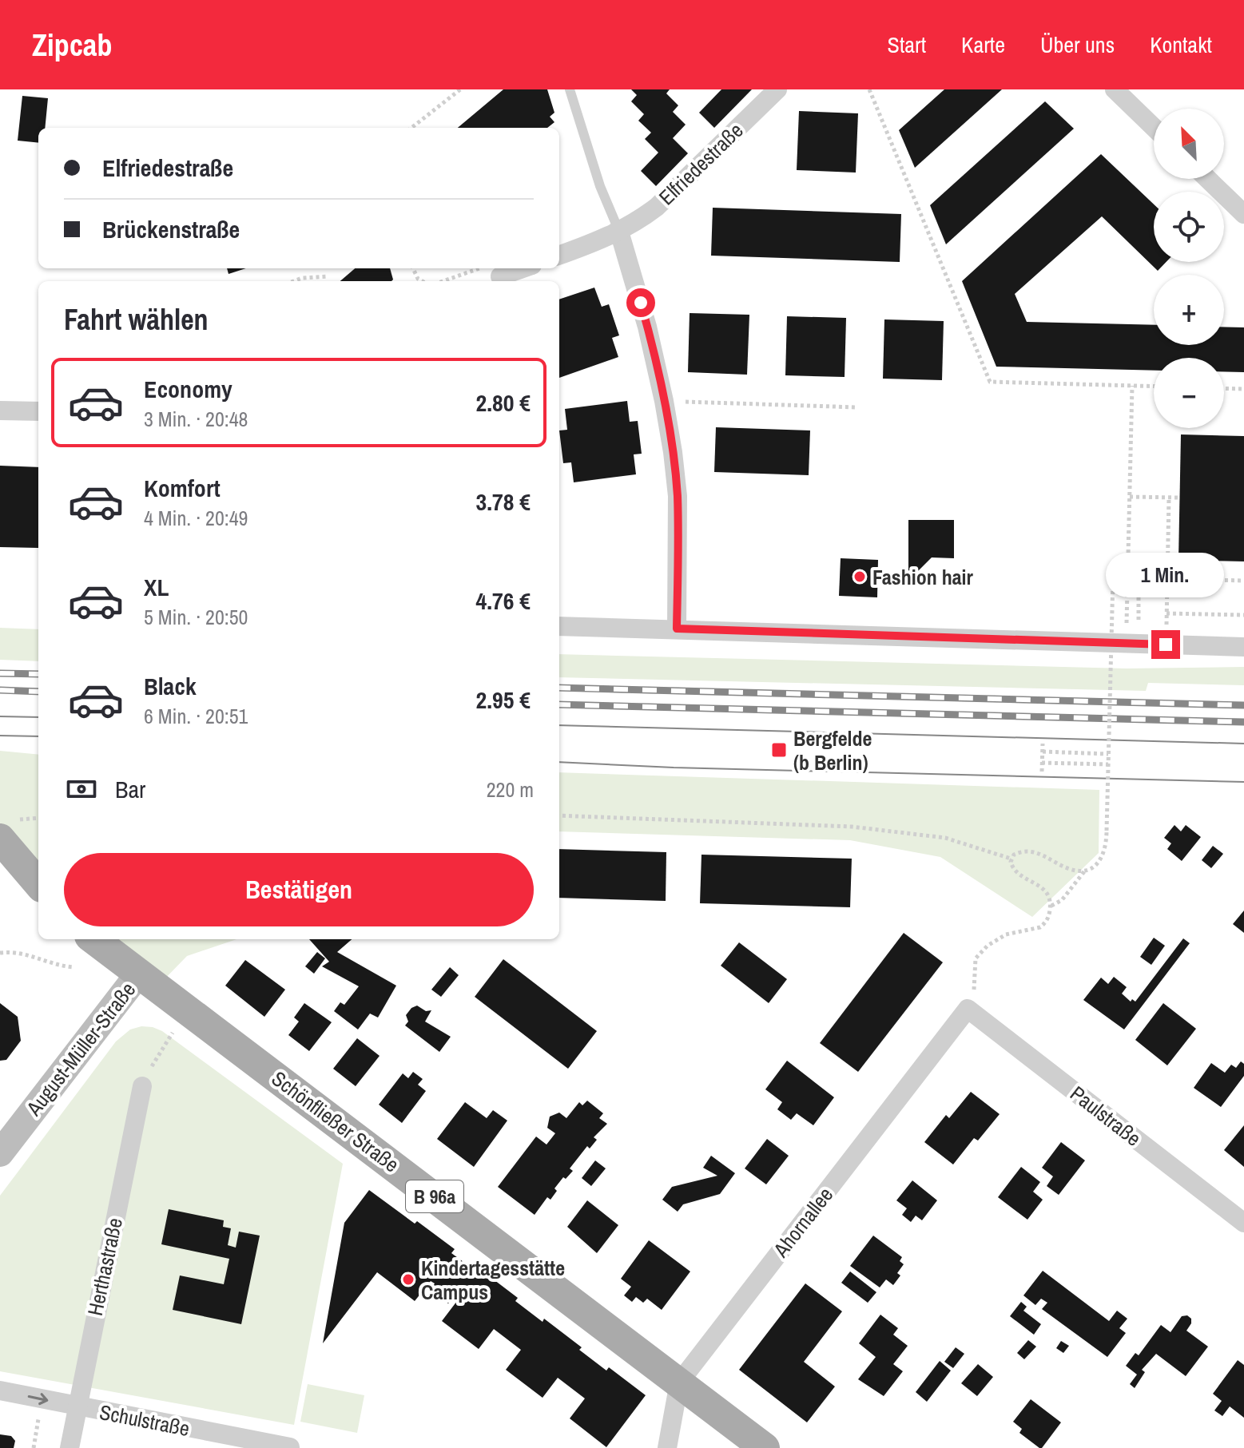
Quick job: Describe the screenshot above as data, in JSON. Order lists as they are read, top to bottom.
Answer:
{
  "streets": {
    "main road": ["August-Müller-Straße", "Schönfließer Straße", "B 96a"],
    "street": [
      "Elfriedestraße",
      "Paulstraße",
      "Ahornallee",
      "Herthastraße",
      "Schulstraße"
    ]
  },
  "crossings": [
    ["August-Müller-Straße", "Schönfließer Straße"],
    ["Paulstraße", "Ahornallee"],
    ["Schönfließer Straße", "Ahornallee"],
    ["Herthastraße", "Schulstraße"]
  ],
  "places": {
    "other": ["Fashion hair", "Kindertagesstätte Campus"],
    "transit": ["Bergfelde (b Berlin)"]
  },
  "north": "top left",
  "page": {
    "header": "Zipcab",
    "nav": [
      "Start",
      "Karte",
      "Über uns",
      "Kontakt"
    ],
    "map_buttons": ["+", "−"],
    "banner": ["Elfriedestraße", "Brückenstraße"],
    "heading": "Fahrt wählen",
    "list": [
      {
        "name": "Economy",
        "note": "3 Min. · 20:48",
        "value": "2.80 €"
      },
      {
        "name": "Komfort",
        "note": "4 Min. · 20:49",
        "value": "3.78 €"
      },
      {
        "name": "XL",
        "note": "5 Min. · 20:50",
        "value": "4.76 €"
      },
      {
        "name": "Black",
        "note": "6 Min. · 20:51",
        "value": "2.95 €"
      }
    ],
    "bubble": "1 Min.",
    "pay": ["Bar", "220 m"],
    "buttons": "Bestätigen"
  }
}
